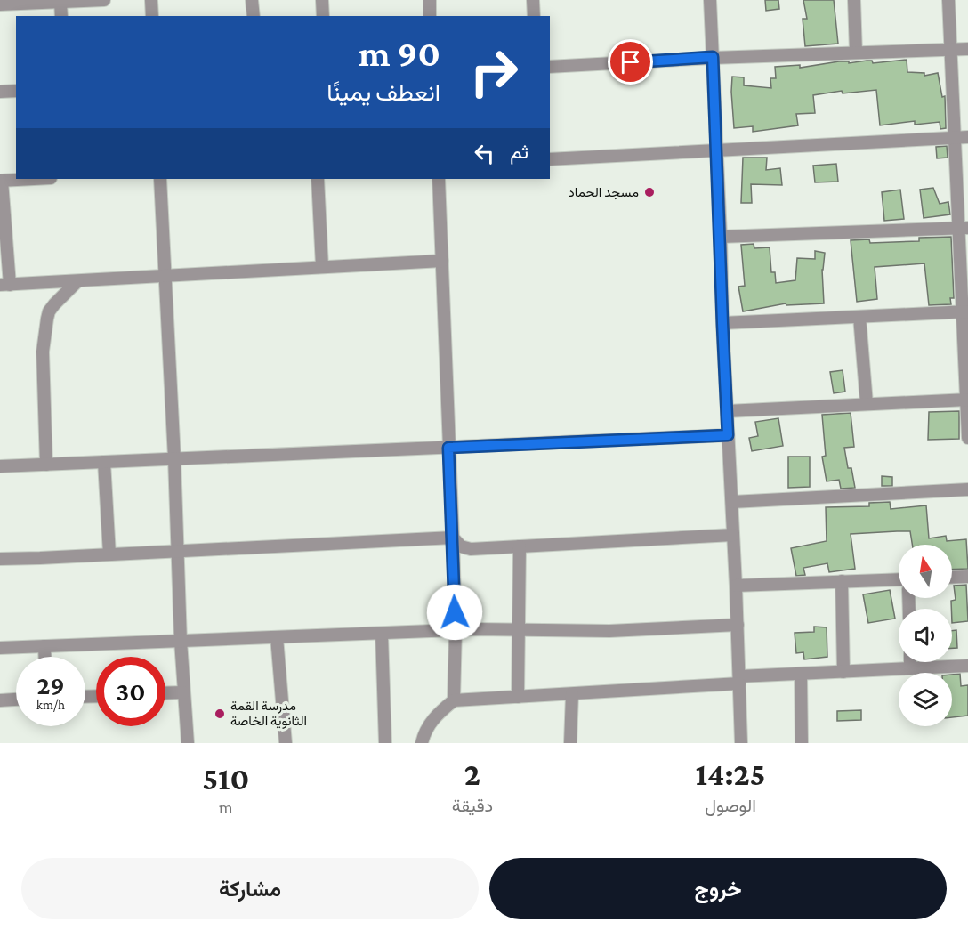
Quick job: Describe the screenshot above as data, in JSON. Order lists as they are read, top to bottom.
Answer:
{
  "places": ["مسجد الحماد", "مدرسة القمة الثانوية الخاصة"],
  "north": "top",
  "page": {
    "turn": ["90 m", "انعطف يمينًا"],
    "then": "ثم",
    "speed": "29 km/h",
    "limit": "30",
    "eta": [
      "14:25",
      "الوصول",
      "2",
      "دقيقة",
      "510",
      "m"
    ],
    "buttons": ["خروج", "مشاركة"]
  }
}
